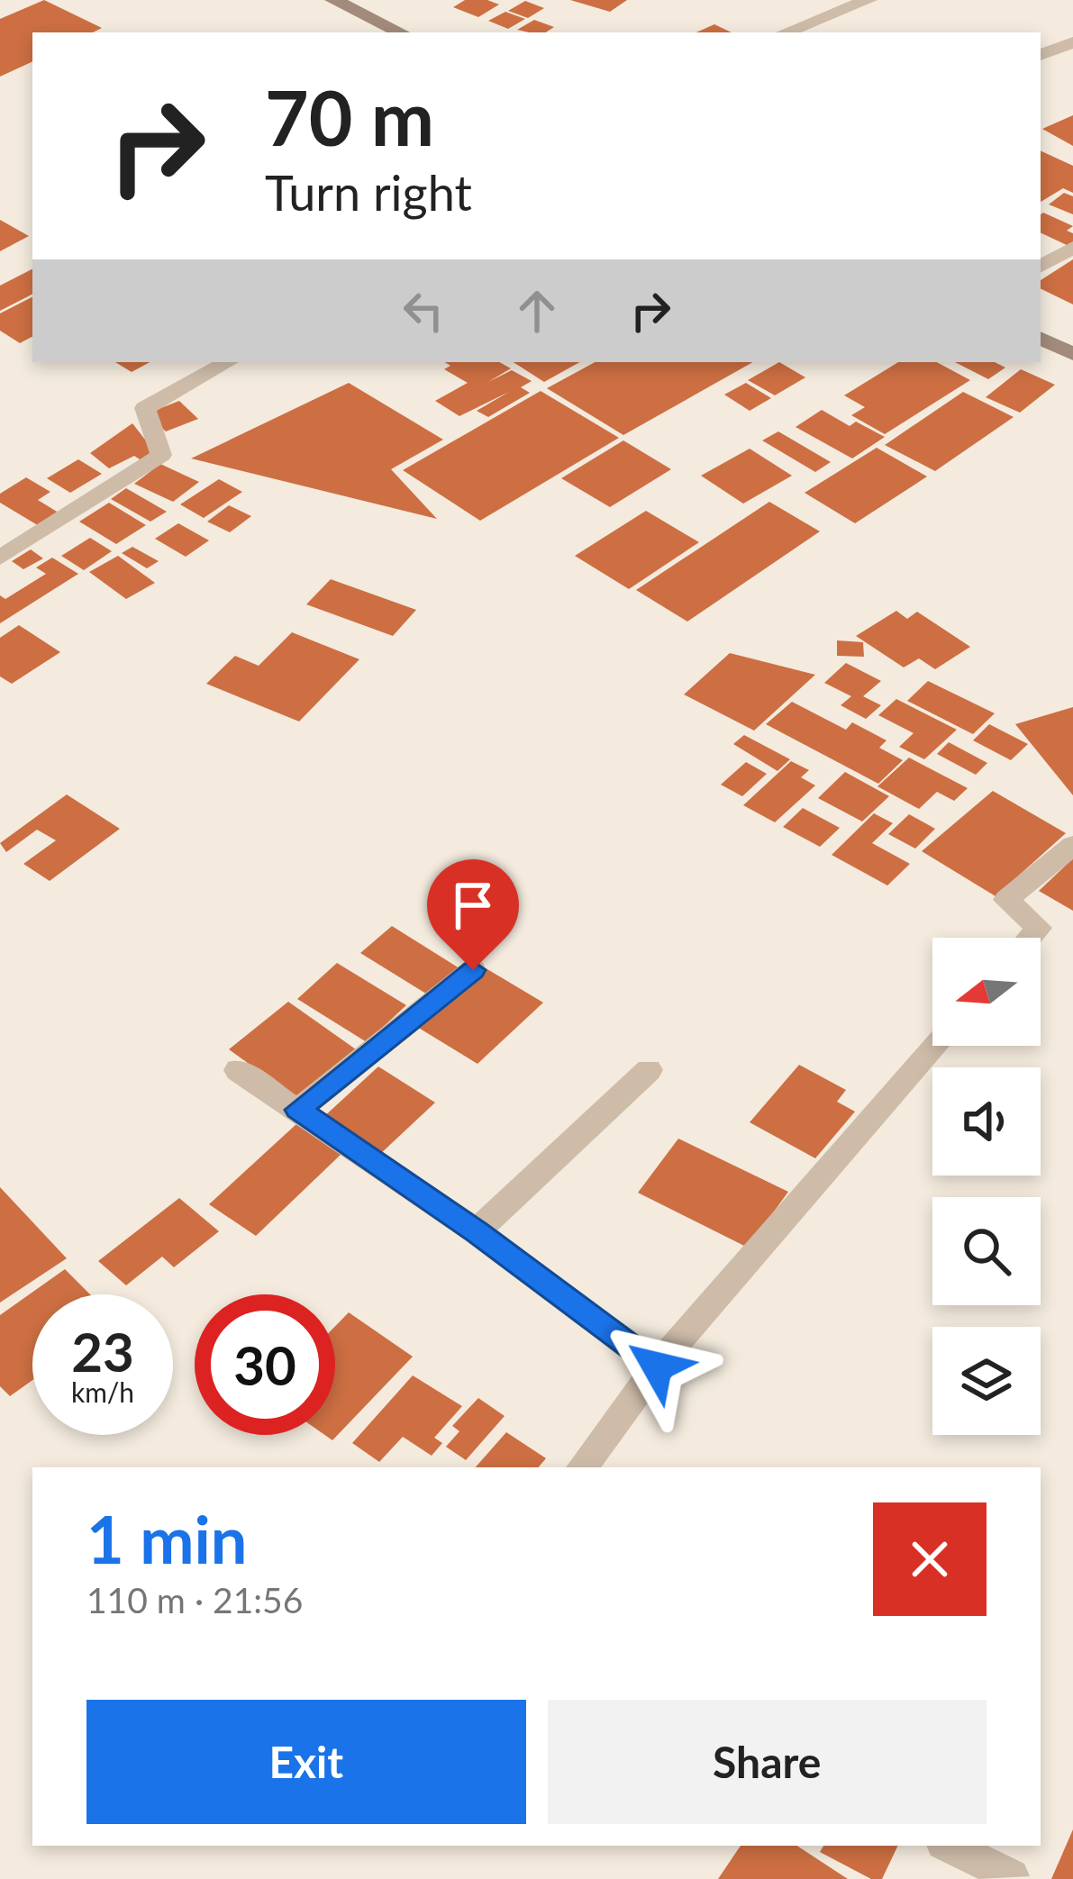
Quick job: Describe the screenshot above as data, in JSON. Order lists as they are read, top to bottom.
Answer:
{
  "north": "left",
  "page": {
    "turn": ["70 m", "Turn right"],
    "speed": "23 km/h",
    "limit": "30",
    "heading": ["1 min", "110 m · 21:56"],
    "buttons": ["Exit", "Share"]
  }
}
